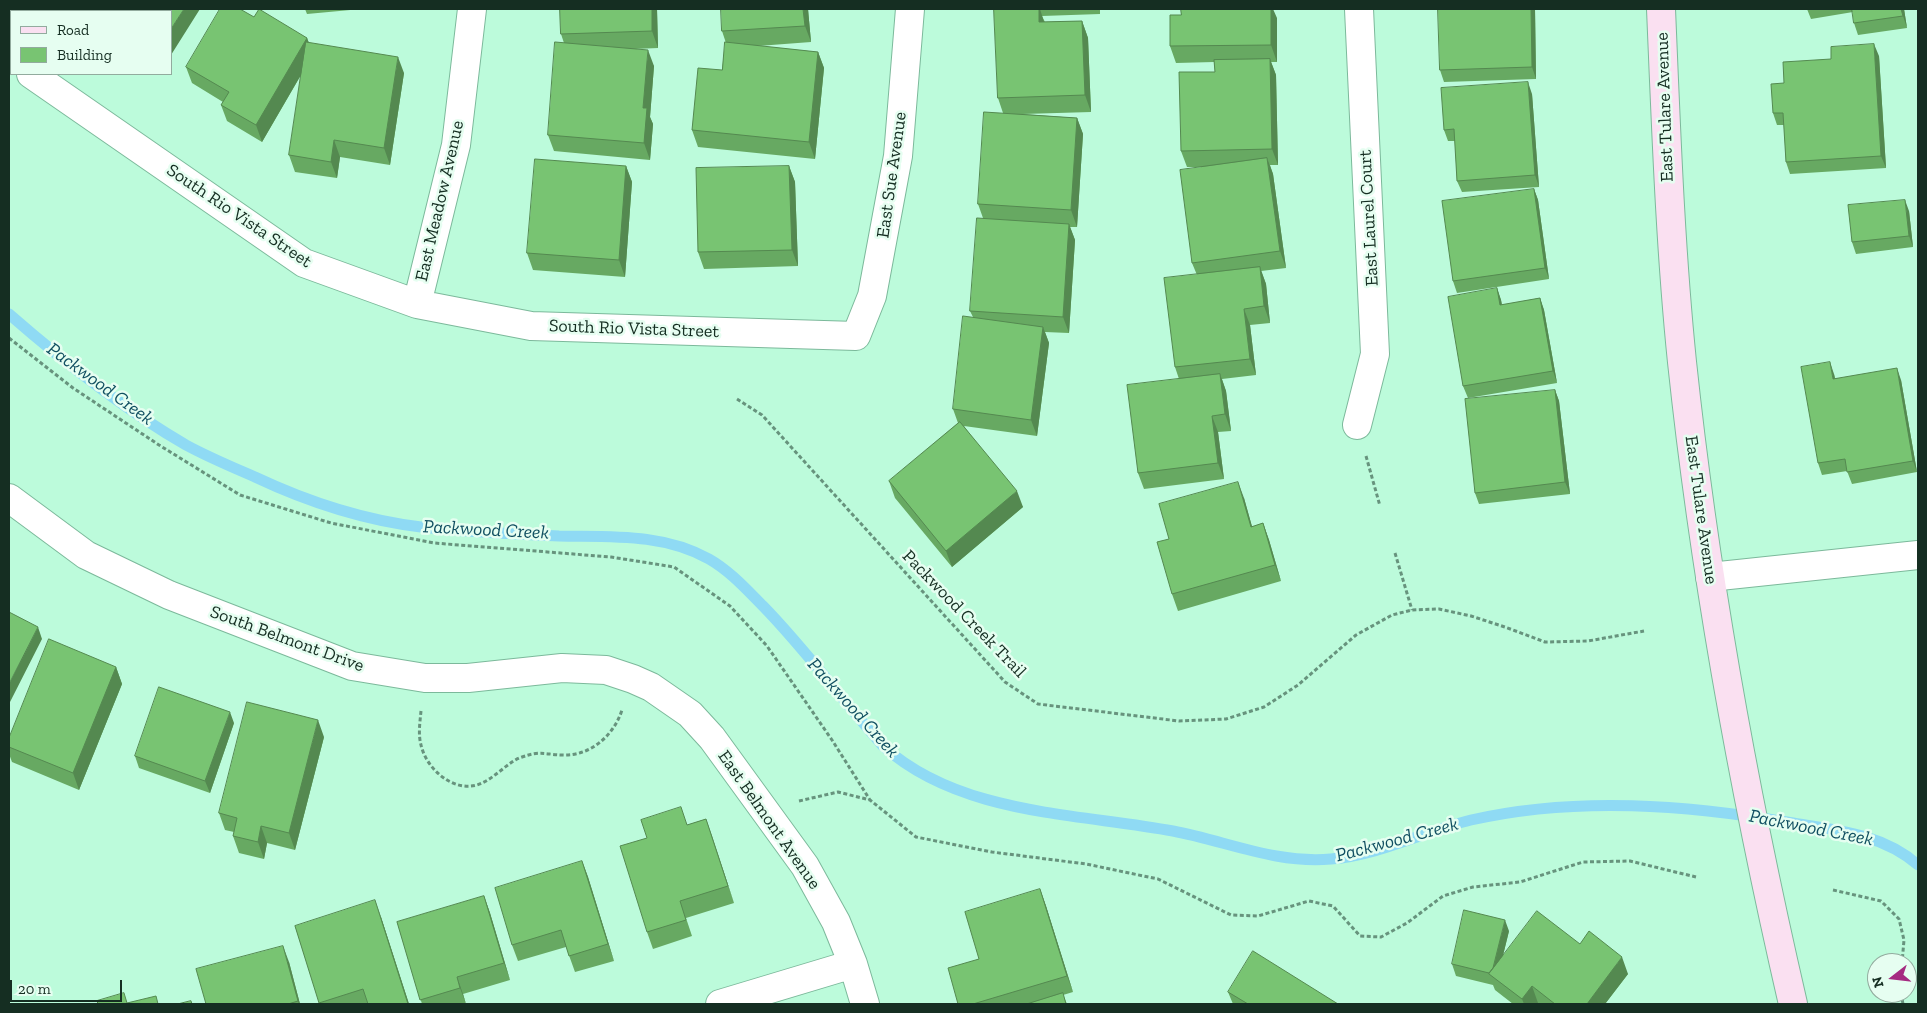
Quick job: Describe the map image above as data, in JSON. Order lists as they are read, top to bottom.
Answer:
{
  "streets": {
    "street": [
      "East Tulare Avenue",
      "East Sue Avenue",
      "East Meadow Avenue",
      "South Rio Vista Street",
      "East Laurel Court",
      "South Belmont Drive",
      "East Belmont Avenue"
    ],
    "path": ["Packwood Creek Trail"]
  },
  "crossings": [
    ["East Sue Avenue", "South Rio Vista Street"],
    ["East Meadow Avenue", "South Rio Vista Street"],
    ["South Belmont Drive", "East Belmont Avenue"]
  ],
  "water": ["Packwood Creek"],
  "legend": ["Road", "Building"],
  "scale_bar": "20 m",
  "north": "left"
}
